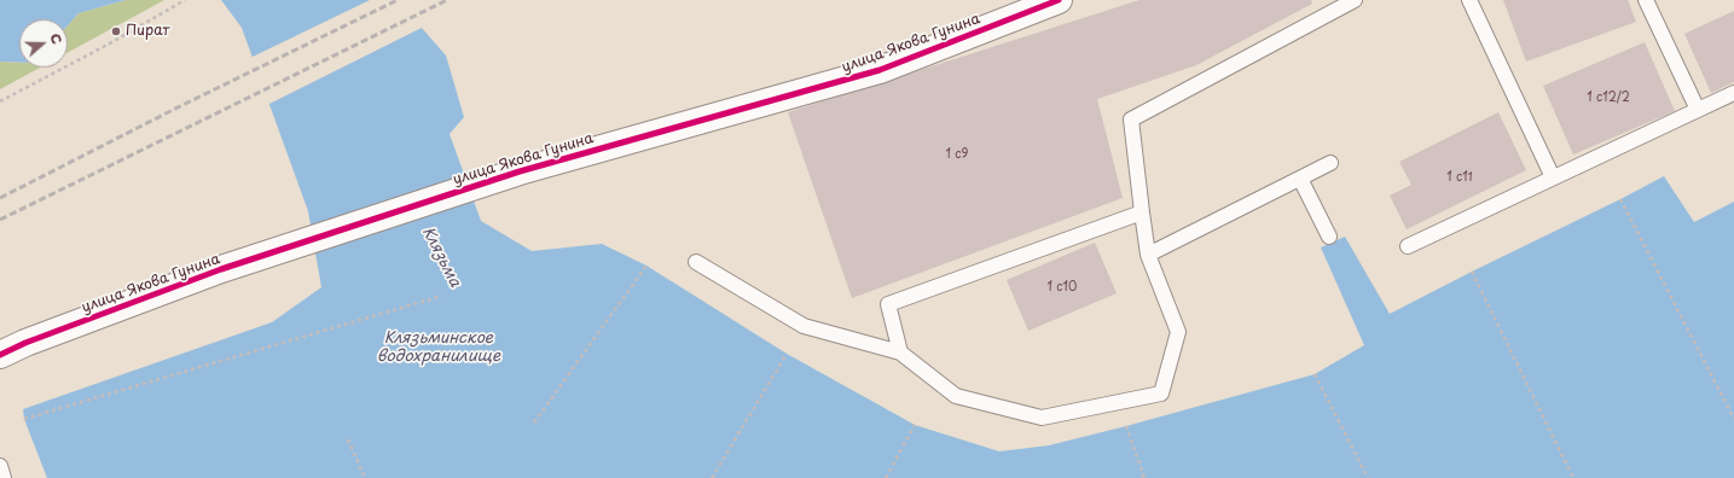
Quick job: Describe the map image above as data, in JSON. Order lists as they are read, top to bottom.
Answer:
{
  "streets": {
    "street": ["улица Якова Гунина"]
  },
  "water": ["Клязьма", "Клязьминское водохранилище"],
  "places": ["Пират"],
  "house_numbers": [
    "1 с12/2",
    "1 с9",
    "1 с11",
    "1 с10"
  ],
  "north": "right"
}
